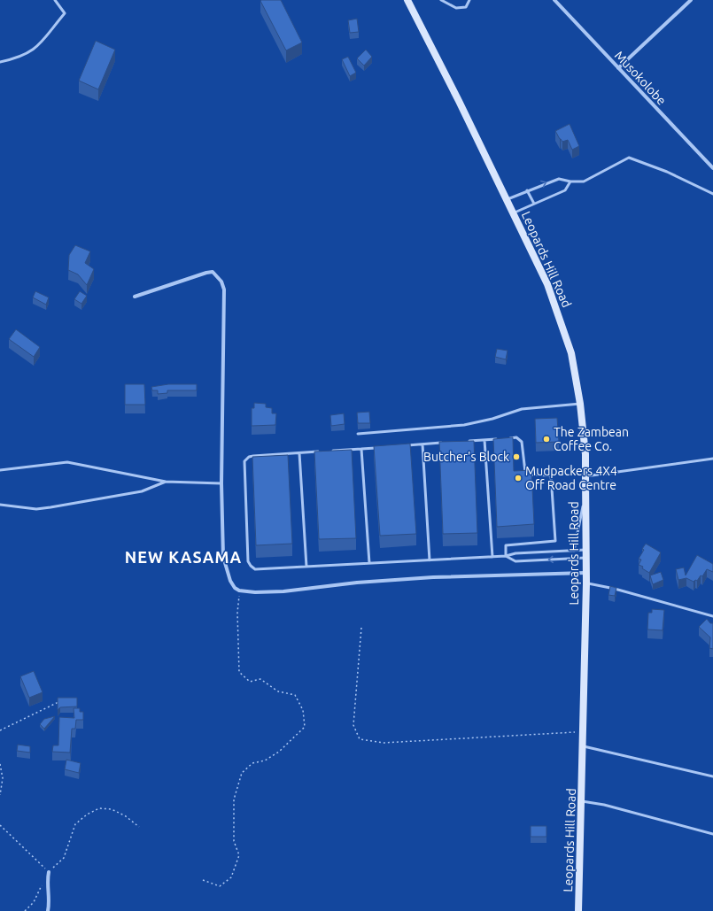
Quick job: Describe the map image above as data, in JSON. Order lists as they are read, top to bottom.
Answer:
{
  "streets": {
    "main road": ["Leopards Hill Road"],
    "street": ["Musokolobe"]
  },
  "districts": ["NEW KASAMA"],
  "places": ["The Zambean Coffee Co.", "Butcher's Block", "Mudpackers 4X4 Off Road Centre"]
}
